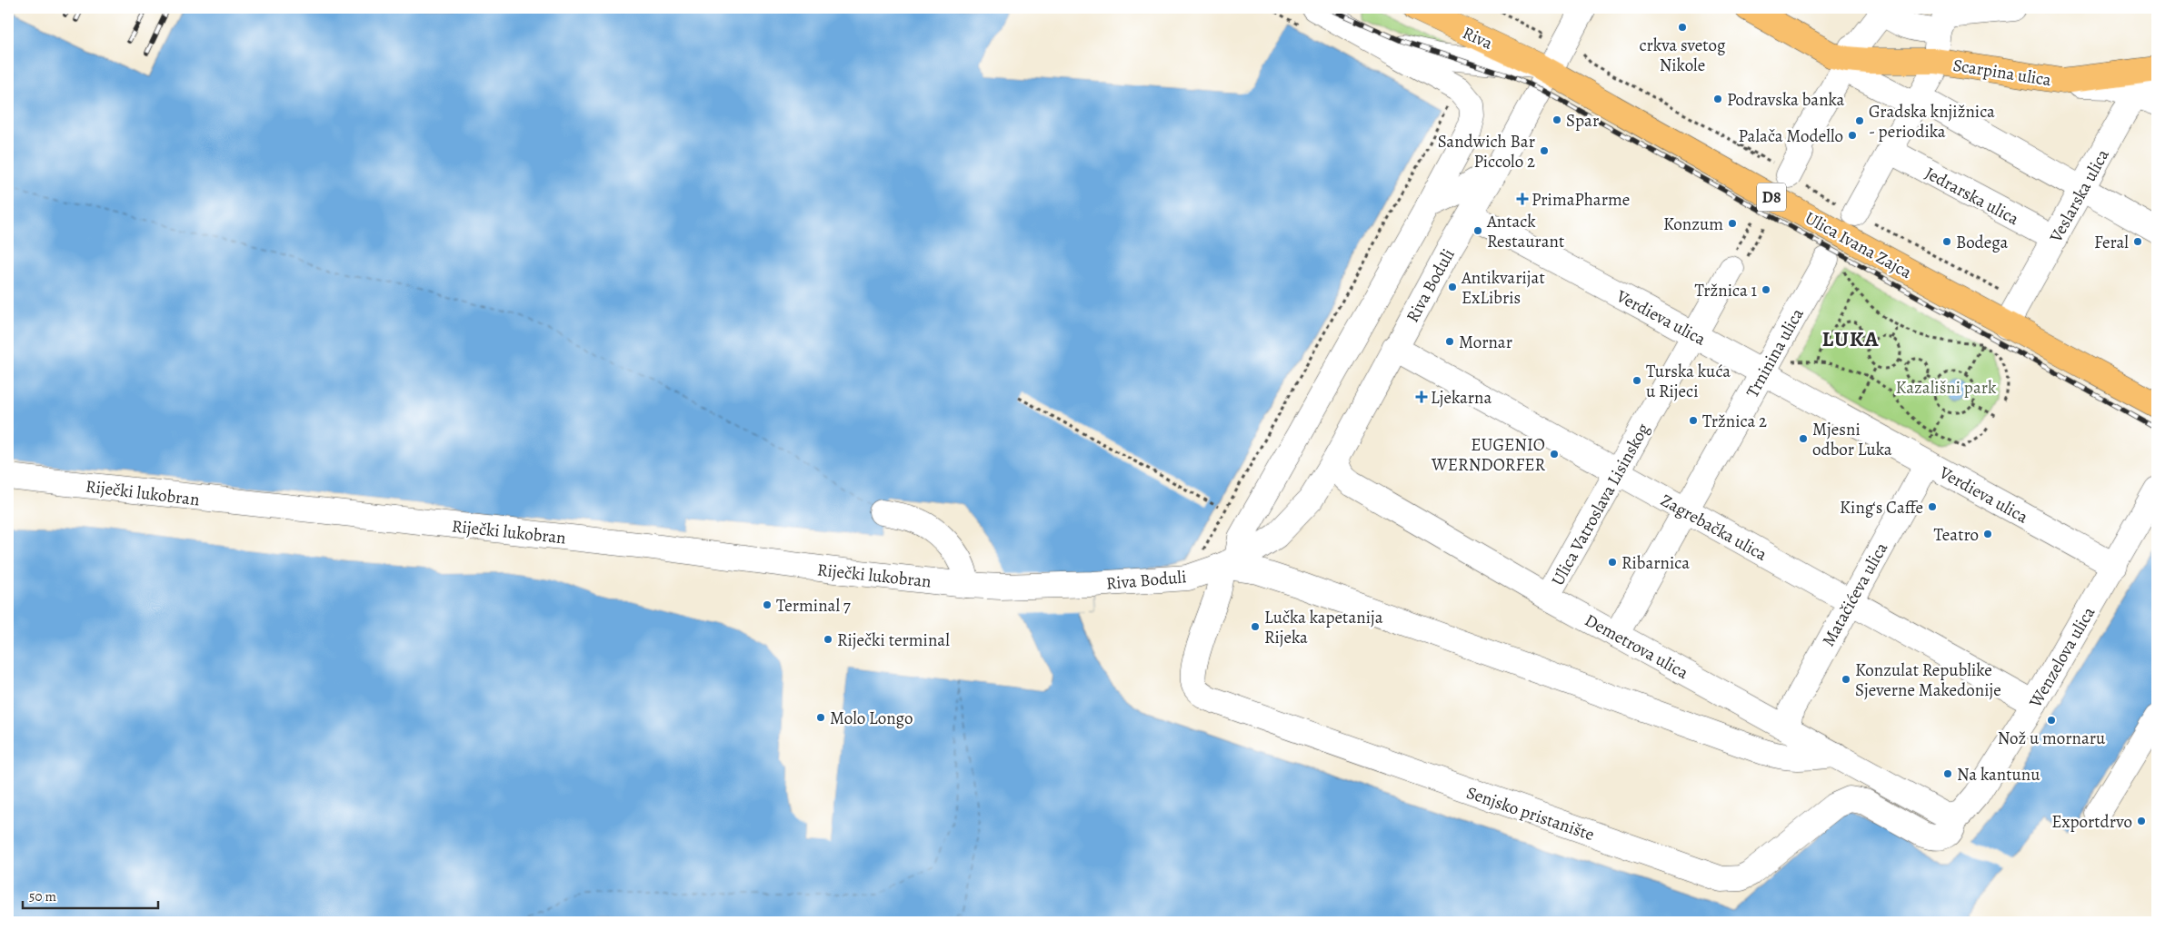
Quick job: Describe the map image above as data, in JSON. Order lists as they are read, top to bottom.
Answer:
{
  "streets": {
    "main road": [
      "Riva",
      "Scarpina ulica",
      "D8",
      "Ulica Ivana Zajca"
    ],
    "street": [
      "Jedrarska ulica",
      "Veslarska ulica",
      "Riva Boduli",
      "Verdieva ulica",
      "Trninina ulica",
      "Riječki lukobran",
      "Ulica Vatroslava Lisinskog",
      "Zagrebačka ulica",
      "Matačićeva ulica",
      "Demetrova ulica",
      "Wenzelova ulica",
      "Senjsko pristanište"
    ]
  },
  "crossings": [
    ["Riva", "Ulica Ivana Zajca"],
    ["Riva", "Riva Boduli"],
    ["Scarpina ulica", "Veslarska ulica"],
    ["Jedrarska ulica", "Veslarska ulica"],
    ["Veslarska ulica", "Ulica Ivana Zajca"],
    ["Ulica Ivana Zajca", "Riva Boduli"],
    ["Riva Boduli", "Verdieva ulica"],
    ["Riva Boduli", "Riječki lukobran"],
    ["Riva Boduli", "Zagrebačka ulica"],
    ["Riva Boduli", "Demetrova ulica"],
    ["Riva Boduli", "Senjsko pristanište"],
    ["Verdieva ulica", "Trninina ulica"],
    ["Verdieva ulica", "Ulica Vatroslava Lisinskog"],
    ["Verdieva ulica", "Matačićeva ulica"],
    ["Verdieva ulica", "Wenzelova ulica"],
    ["Trninina ulica", "Zagrebačka ulica"],
    ["Trninina ulica", "Demetrova ulica"],
    ["Ulica Vatroslava Lisinskog", "Zagrebačka ulica"],
    ["Ulica Vatroslava Lisinskog", "Demetrova ulica"],
    ["Zagrebačka ulica", "Matačićeva ulica"],
    ["Zagrebačka ulica", "Wenzelova ulica"],
    ["Matačićeva ulica", "Demetrova ulica"],
    ["Demetrova ulica", "Wenzelova ulica"],
    ["Demetrova ulica", "Senjsko pristanište"],
    ["Wenzelova ulica", "Senjsko pristanište"]
  ],
  "districts": ["LUKA"],
  "parks": ["Kazališni park"],
  "places": {
    "other": [
      "crkva svetog Nikole",
      "Podravska banka",
      "Spar",
      "Gradska knjižnica - periodika",
      "Palača Modello",
      "Sandwich Bar Piccolo 2",
      "Konzum",
      "Antack Restaurant",
      "Bodega",
      "Feral",
      "Antikvarijat ExLibris",
      "Tržnica 1",
      "Mornar",
      "Turska kuća u Rijeci",
      "Tržnica 2",
      "Mjesni odbor Luka",
      "EUGENIO WERNDORFER",
      "King‘s Caffe",
      "Teatro",
      "Ribarnica",
      "Terminal 7",
      "Lučka kapetanija Rijeka",
      "Riječki terminal",
      "Konzulat Republike Sjeverne Makedonije",
      "Molo Longo",
      "Nož u mornaru",
      "Na kantunu",
      "Exportdrvo"
    ],
    "health": ["PrimaPharme", "Ljekarna"]
  },
  "scale_bar": "50 m"
}
